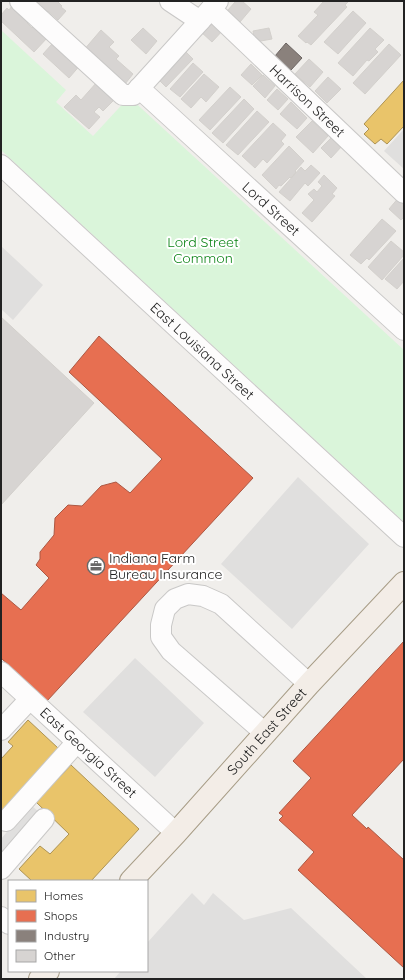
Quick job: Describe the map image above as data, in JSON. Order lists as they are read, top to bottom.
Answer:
{
  "streets": {
    "main road": ["South East Street"],
    "street": [
      "Harrison Street",
      "Lord Street",
      "East Louisiana Street",
      "East Georgia Street"
    ]
  },
  "crossings": [
    ["South East Street", "East Georgia Street"]
  ],
  "parks": ["Lord Street Common"],
  "places": {
    "office": ["Indiana Farm Bureau Insurance"]
  },
  "legend": [
    "Homes",
    "Shops",
    "Industry",
    "Other"
  ]
}
